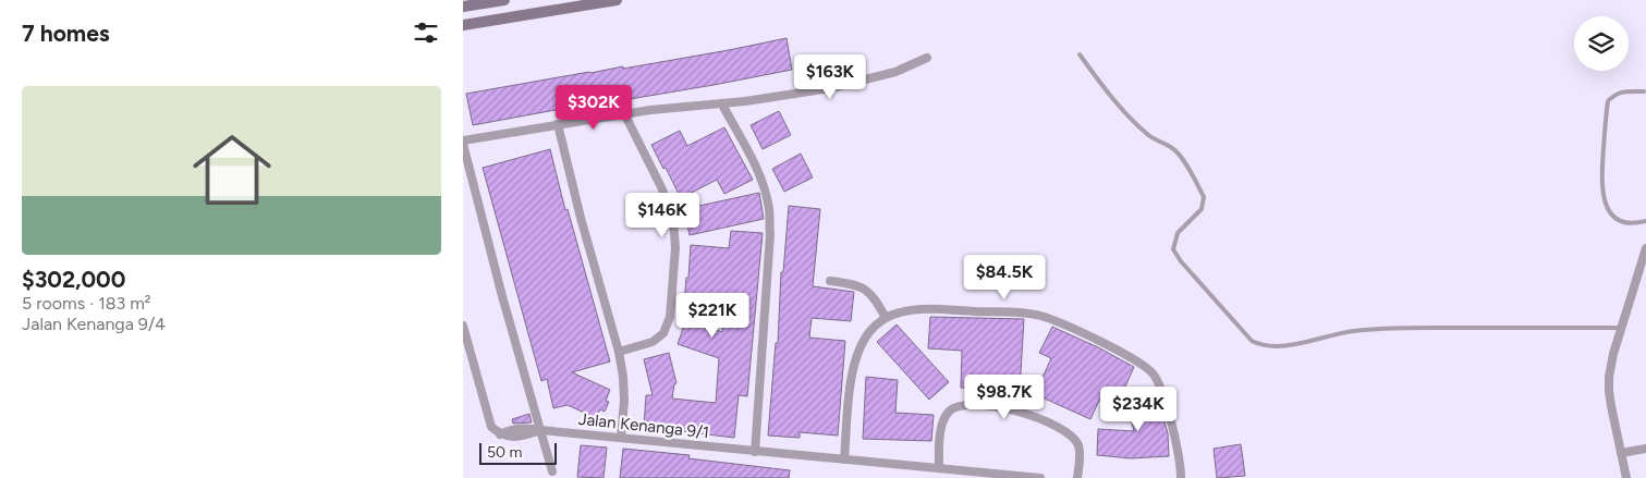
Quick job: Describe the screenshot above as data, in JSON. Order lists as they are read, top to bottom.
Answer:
{
  "streets": {
    "street": ["Jalan Kenanga 9/1"]
  },
  "scale_bar": "50 m",
  "page": {
    "heading": "7 homes",
    "price": [
      "$163K",
      "$302K",
      "$146K",
      "$84.5K",
      "$221K",
      "$98.7K",
      "$234K"
    ],
    "list": [
      {
        "name": "$302,000",
        "note": "5 rooms · 183 m² · Jalan Kenanga 9/4"
      }
    ],
    "scale": "50 m"
  }
}
